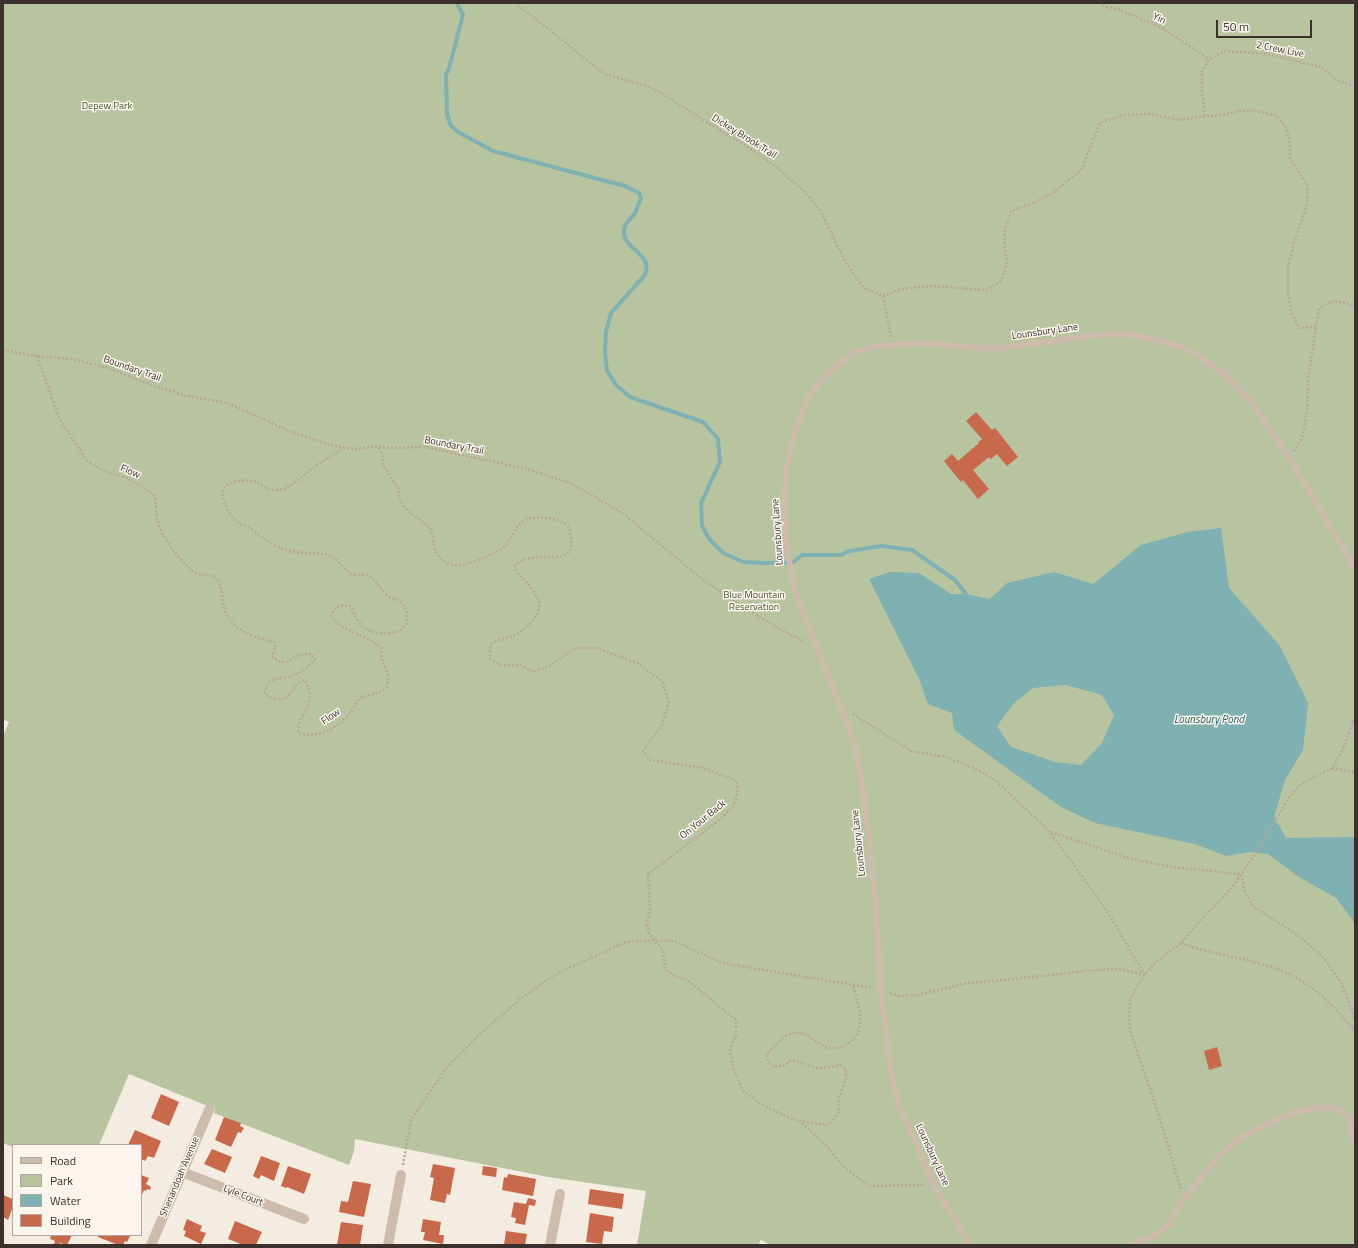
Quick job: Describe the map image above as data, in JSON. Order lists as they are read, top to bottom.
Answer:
{
  "streets": {
    "street": ["Shenandoah Avenue", "Lyle Court"],
    "lane": ["Lounsbury Lane"],
    "path": [
      "Yin",
      "2 Crew Live",
      "Dickey Brook Trail",
      "Boundary Trail",
      "Flow",
      "On Your Back"
    ]
  },
  "crossings": [
    ["Yin", "2 Crew Live"],
    ["Lounsbury Lane", "Boundary Trail"],
    ["Lounsbury Lane", "On Your Back"],
    ["Boundary Trail", "Flow"],
    ["Boundary Trail", "On Your Back"],
    ["Shenandoah Avenue", "Lyle Court"]
  ],
  "water": ["Lounsbury Pond"],
  "parks": ["Depew Park", "Blue Mountain Reservation"],
  "legend": [
    "Road",
    "Park",
    "Water",
    "Building"
  ],
  "scale_bar": "50 m"
}
